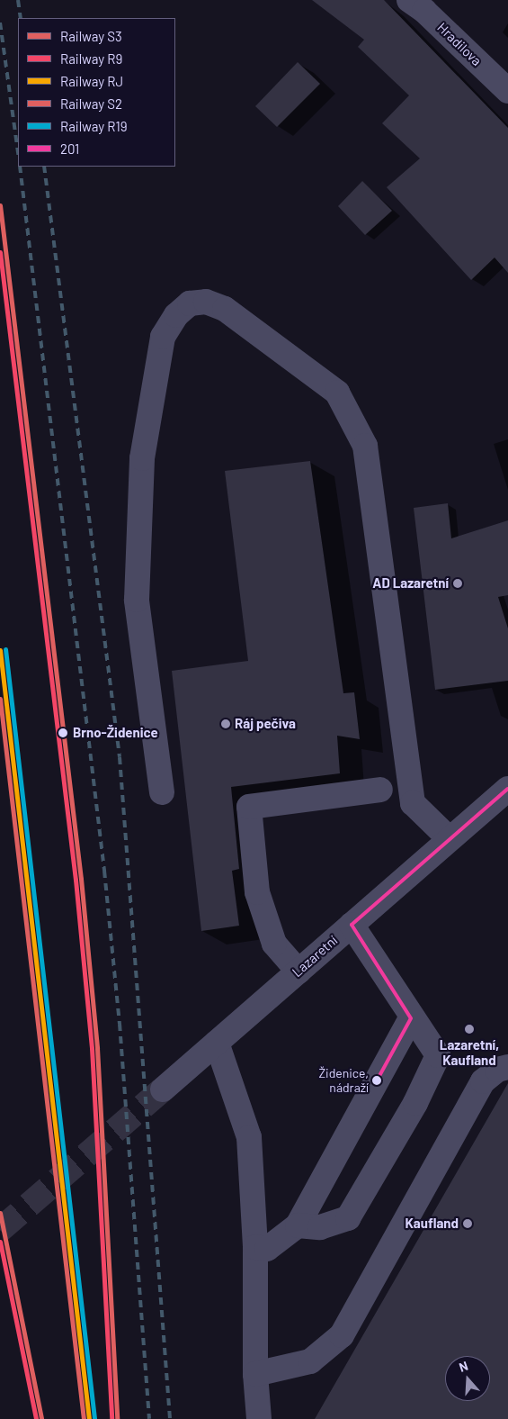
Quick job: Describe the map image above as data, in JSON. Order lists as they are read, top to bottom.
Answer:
{
  "streets": {
    "street": ["Hradilova", "Lazaretní"]
  },
  "places": [
    "AD Lazaretní",
    "Ráj pečiva",
    "Brno-Židenice",
    "Lazaretní, Kaufland",
    "Židenice, nádraží",
    "Kaufland"
  ],
  "lines": [
    "rail line S3",
    "rail line R9",
    "rail line R19",
    "rail line RJ",
    "rail line S2",
    "transit line 201"
  ],
  "legend": [
    "Railway S3",
    "Railway R9",
    "Railway RJ",
    "Railway S2",
    "Railway R19",
    "201"
  ],
  "north": "top"
}
